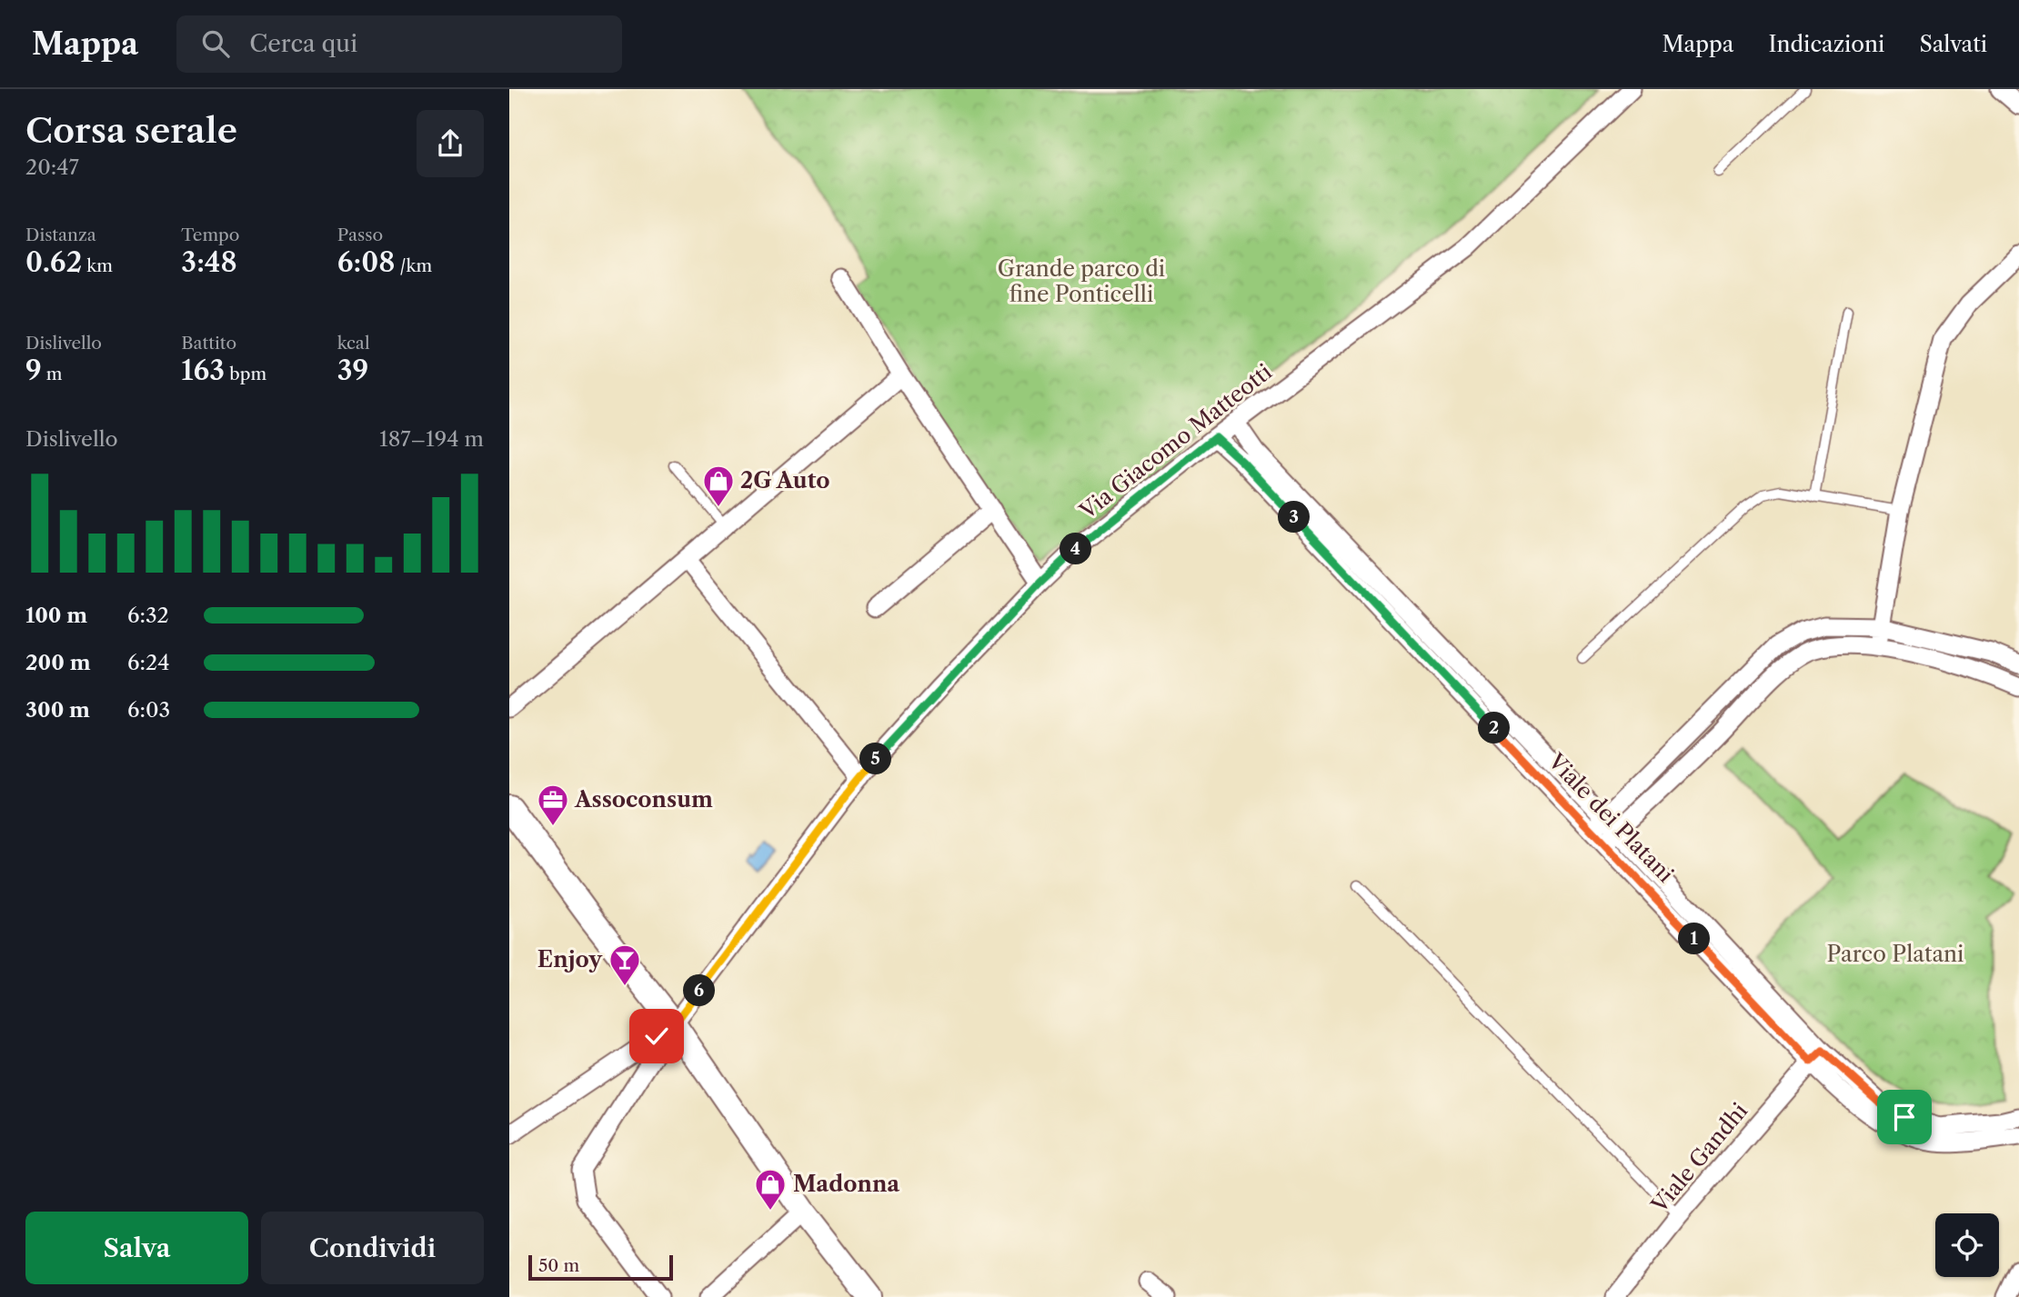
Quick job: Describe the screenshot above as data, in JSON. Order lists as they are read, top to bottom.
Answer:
{
  "streets": {
    "street": ["Via Giacomo Matteotti", "Viale dei Platani", "Viale Gandhi"]
  },
  "crossings": [
    ["Via Giacomo Matteotti", "Viale dei Platani"],
    ["Viale dei Platani", "Viale Gandhi"]
  ],
  "parks": ["Grande parco di fine Ponticelli", "Parco Platani"],
  "places": {
    "shop": ["2G Auto", "Madonna"],
    "office": ["Assoconsum"],
    "bar": ["Enjoy"]
  },
  "scale_bar": "50 m",
  "page": {
    "header": "Mappa",
    "search": "Cerca qui",
    "nav": ["Mappa", "Indicazioni", "Salvati"],
    "heading": ["Corsa serale", "20:47"],
    "stats": [
      ["Distanza", "0.62 km"],
      ["Tempo", "3:48"],
      ["Passo", "6:08 /km"],
      ["Dislivello", "9 m"],
      ["Battito", "163 bpm"],
      ["kcal", "39"]
    ],
    "chart": ["Dislivello", "187–194 m"],
    "pins": [
      "3",
      "4",
      "2",
      "5",
      "1",
      "6"
    ],
    "list": [
      {
        "name": "100 m",
        "note": "6:32"
      },
      {
        "name": "200 m",
        "note": "6:24"
      },
      {
        "name": "300 m",
        "note": "6:03"
      }
    ],
    "buttons": ["Salva", "Condividi"],
    "scale": "50 m"
  }
}
